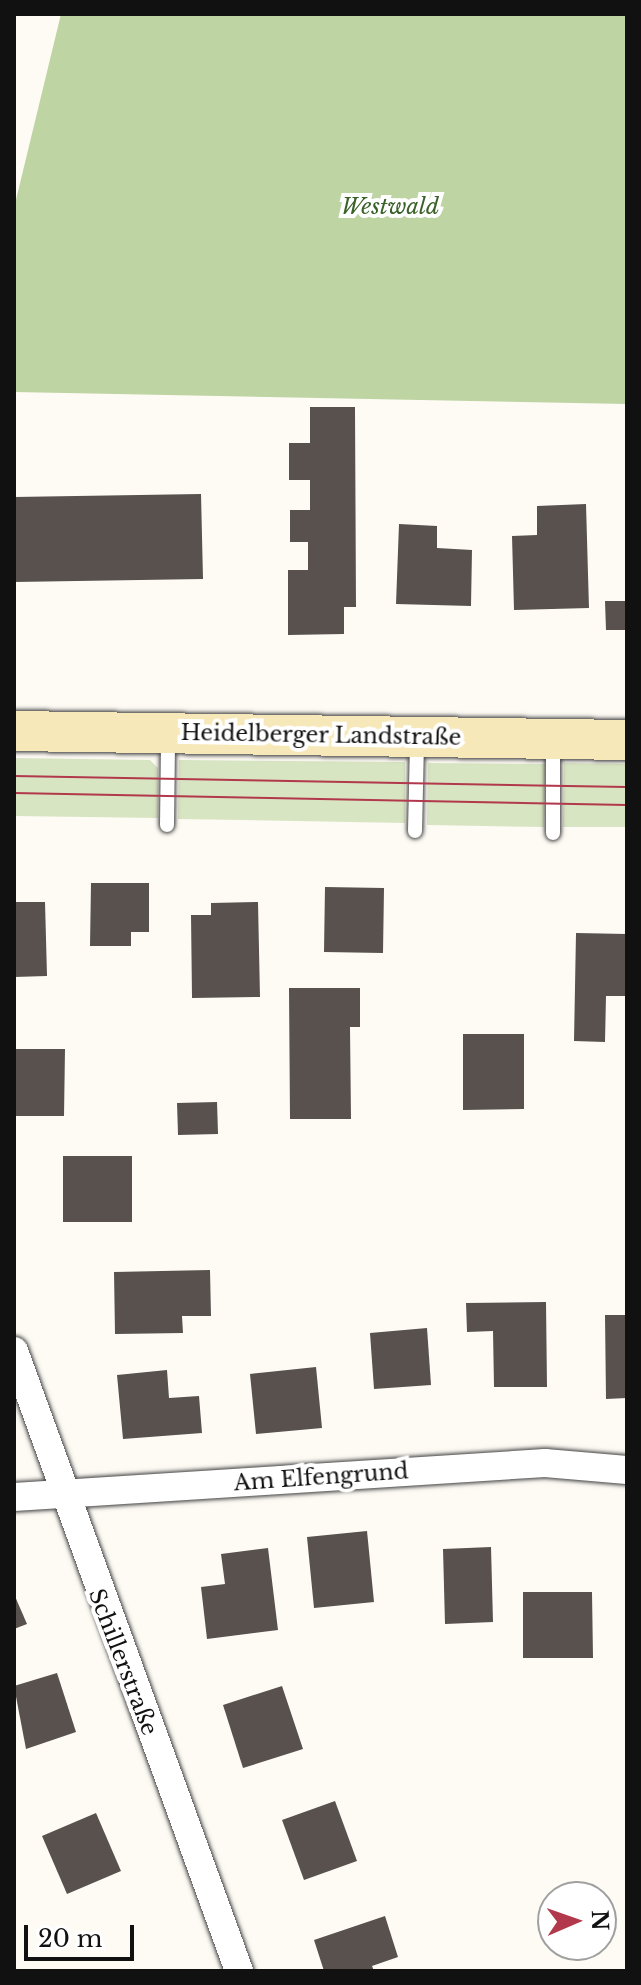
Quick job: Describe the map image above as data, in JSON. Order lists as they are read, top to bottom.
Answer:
{
  "streets": {
    "street": ["Heidelberger Landstraße", "Am Elfengrund", "Schillerstraße"]
  },
  "crossings": [
    ["Am Elfengrund", "Schillerstraße"]
  ],
  "parks": ["Westwald"],
  "scale_bar": "20 m",
  "north": "right"
}
